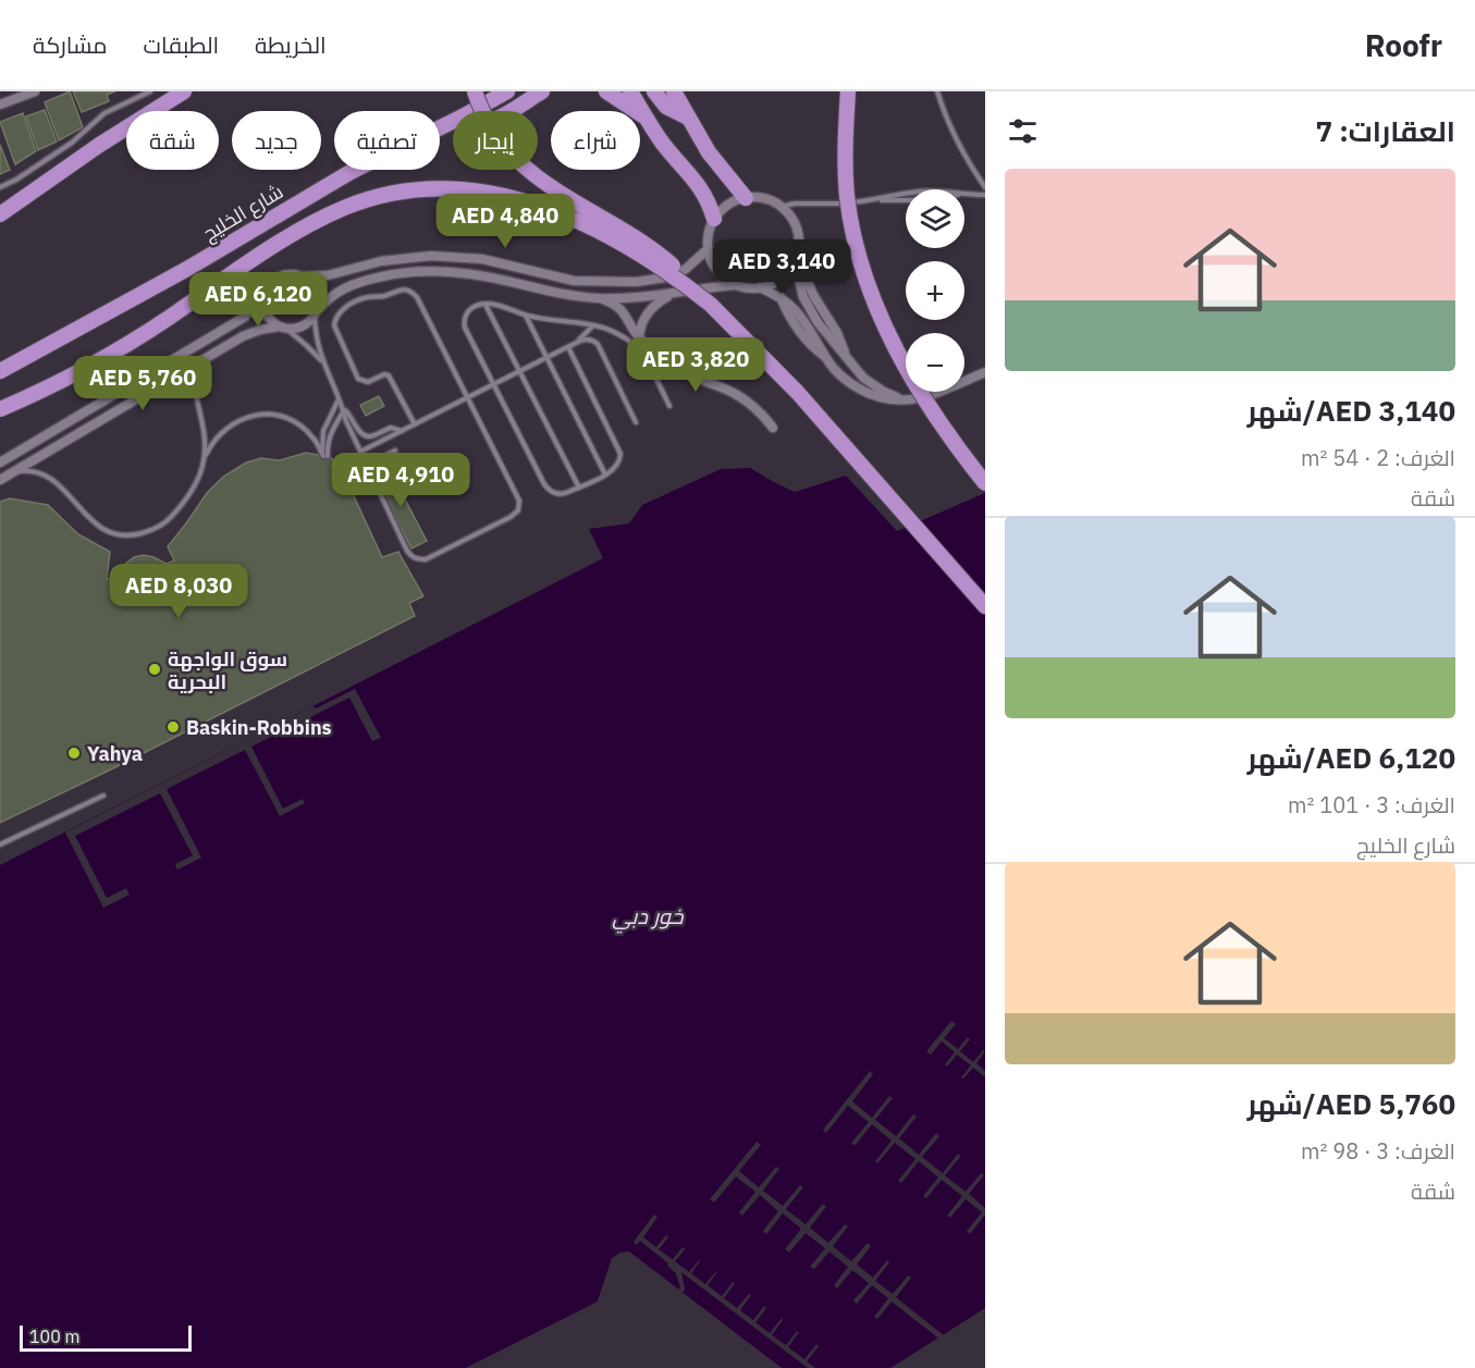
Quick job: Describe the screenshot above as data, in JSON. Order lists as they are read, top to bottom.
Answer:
{
  "streets": {
    "main road": ["شارع الخليج"]
  },
  "water": ["خور دبي"],
  "places": ["سوق الواجهة البحرية", "Baskin-Robbins", "Yahya"],
  "scale_bar": "100 m",
  "page": {
    "header": "Roofr",
    "nav": ["الخريطة", "الطبقات", "مشاركة"],
    "heading": "العقارات: 7",
    "chip": [
      "شراء",
      "إيجار",
      "تصفية",
      "جديد",
      "شقة"
    ],
    "list": [
      {
        "name": "AED 3,140/شهر",
        "note": "الغرف: 2 · 54 m² · شقة"
      },
      {
        "name": "AED 6,120/شهر",
        "note": "الغرف: 3 · 101 m² · شارع الخليج"
      },
      {
        "name": "AED 5,760/شهر",
        "note": "الغرف: 3 · 98 m² · شقة"
      }
    ],
    "map_buttons": ["+", "−"],
    "price": [
      "AED 4,840",
      "AED 3,140",
      "AED 6,120",
      "AED 3,820",
      "AED 5,760",
      "AED 4,910",
      "AED 8,030"
    ],
    "scale": "100 m"
  }
}
